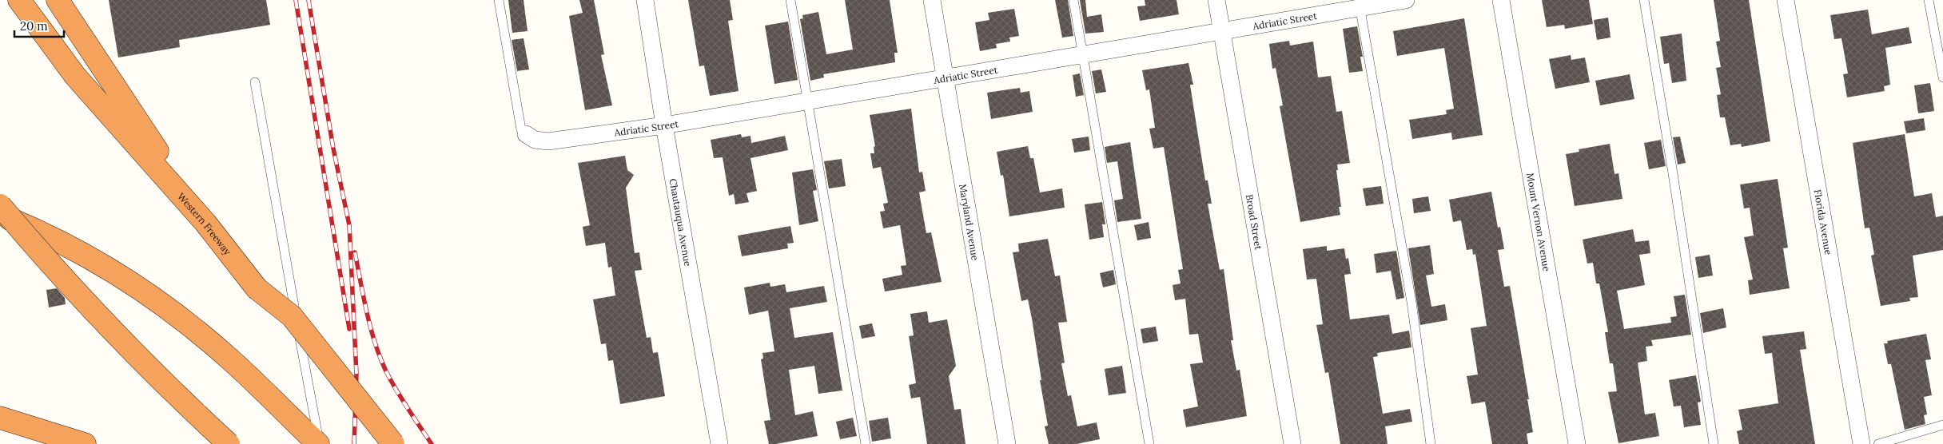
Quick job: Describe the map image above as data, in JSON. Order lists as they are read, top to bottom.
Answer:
{
  "streets": {
    "highway": ["Western Freeway"],
    "street": [
      "Adriatic Street",
      "Chautauqua Avenue",
      "Maryland Avenue",
      "Broad Street",
      "Mount Vernon Avenue",
      "Florida Avenue"
    ]
  },
  "crossings": [
    ["Adriatic Street", "Chautauqua Avenue"],
    ["Adriatic Street", "Maryland Avenue"],
    ["Adriatic Street", "Broad Street"]
  ],
  "scale_bar": "20 m"
}
